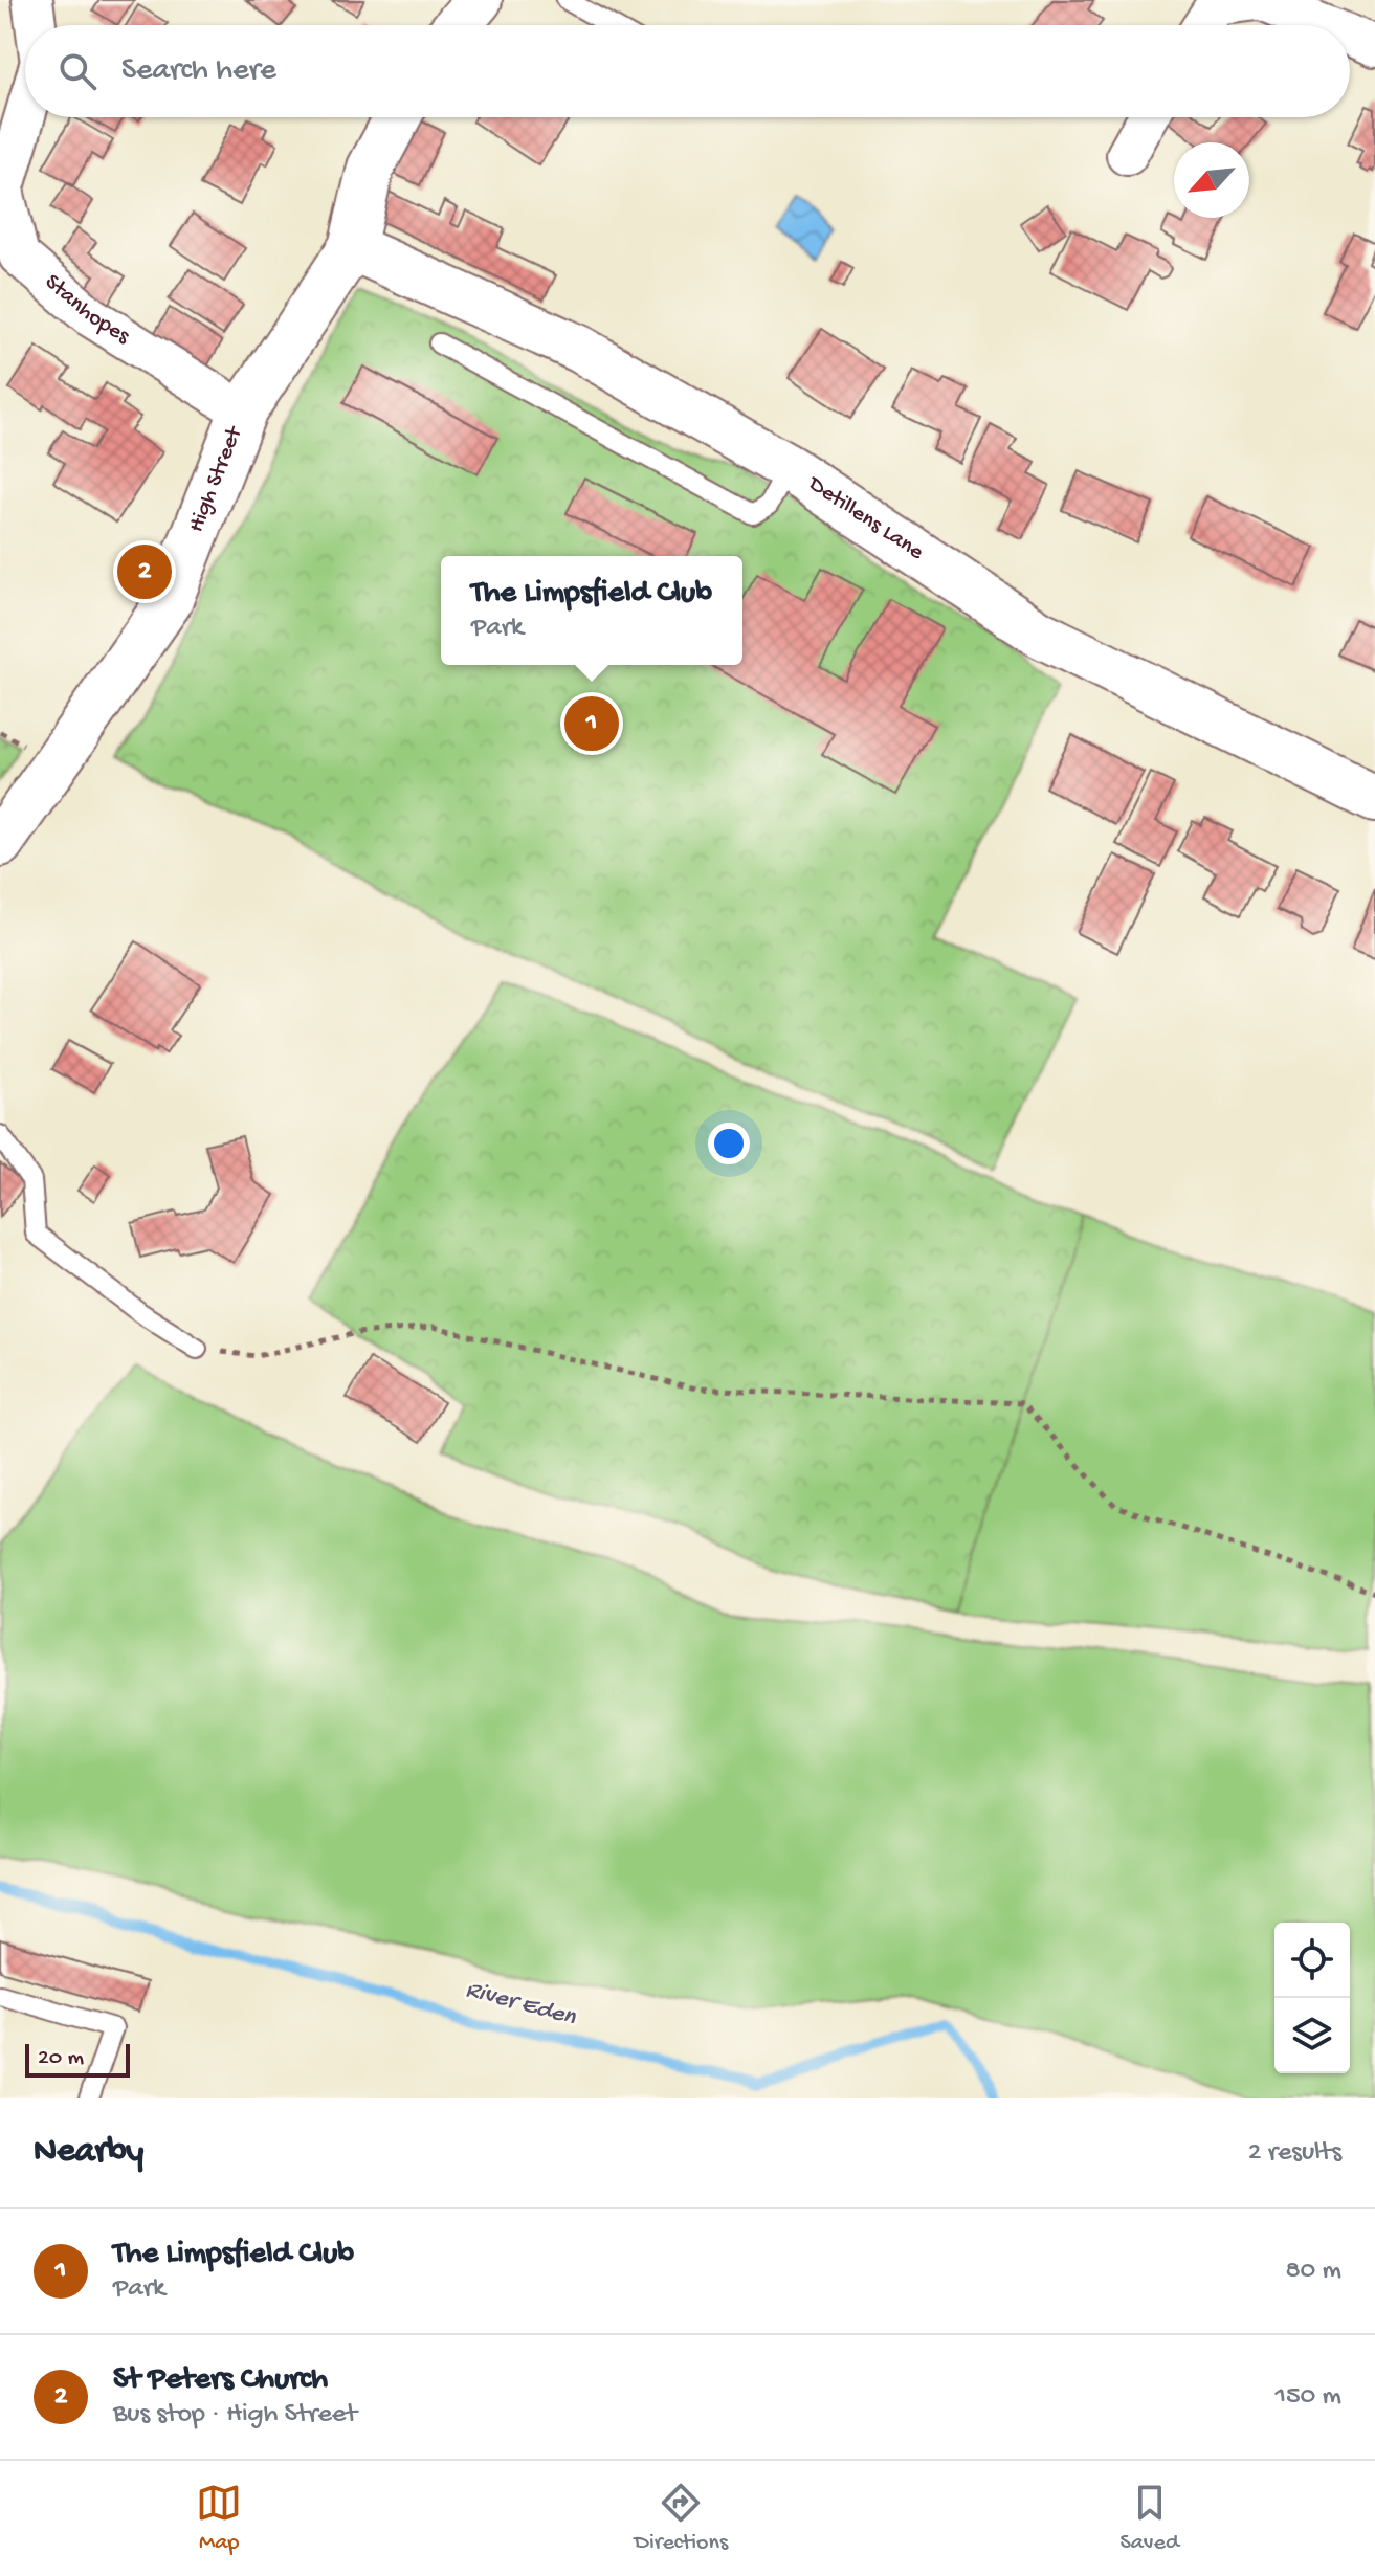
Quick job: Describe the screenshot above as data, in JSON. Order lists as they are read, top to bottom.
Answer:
{
  "streets": {
    "main road": ["High Street", "Detillens Lane"],
    "street": ["Stanhopes"]
  },
  "crossings": [
    ["Stanhopes", "High Street"],
    ["High Street", "Detillens Lane"]
  ],
  "water": ["River Eden"],
  "scale_bar": "20 m",
  "north": "bottom left",
  "page": {
    "search": "Search here",
    "pins": ["2", "1"],
    "popup": ["The Limpsfield Club", "Park"],
    "scale": "20 m",
    "heading": ["Nearby", "2 results"],
    "list": [
      {
        "mark": "1",
        "name": "The Limpsfield Club",
        "note": "Park",
        "value": "80 m"
      },
      {
        "mark": "2",
        "name": "St Peters Church",
        "note": "Bus stop · High Street",
        "value": "150 m"
      }
    ],
    "nav": ["Map", "Directions", "Saved"]
  }
}
